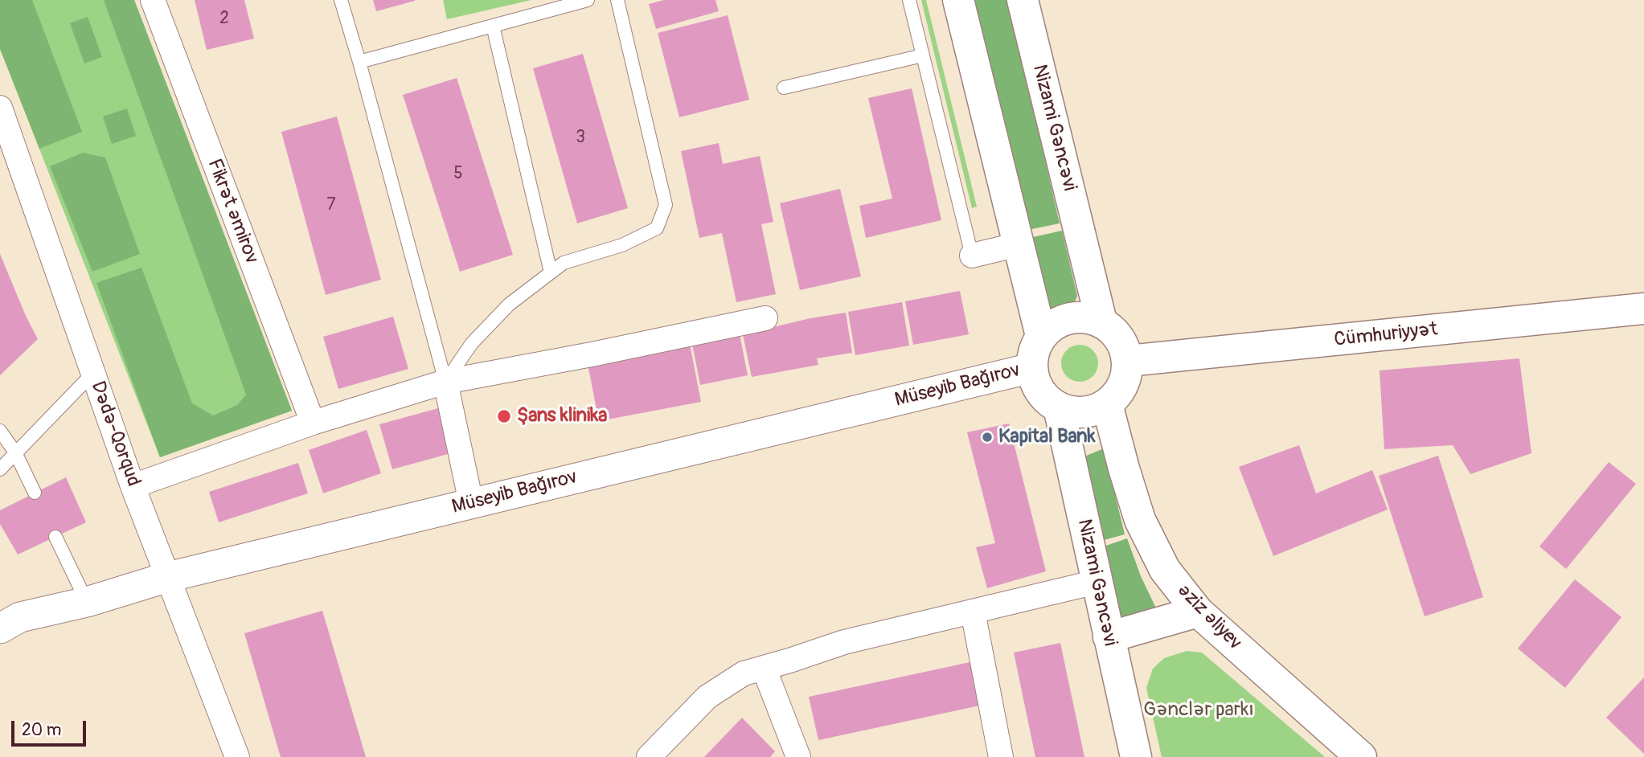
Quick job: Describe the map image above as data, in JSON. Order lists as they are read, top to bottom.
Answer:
{
  "streets": {
    "main road": ["Nizami Gəncəvi", "Cümhuriyyət", "Əziz Əliyev"],
    "street": ["Fikrət Əmirov", "Müseyib Bağırov", "Dədə-Qorqud"]
  },
  "crossings": [
    ["Nizami Gəncəvi", "Cümhuriyyət"],
    ["Nizami Gəncəvi", "Müseyib Bağırov"],
    ["Nizami Gəncəvi", "Əziz Əliyev"],
    ["Cümhuriyyət", "Müseyib Bağırov"],
    ["Cümhuriyyət", "Əziz Əliyev"],
    ["Müseyib Bağırov", "Dədə-Qorqud"],
    ["Müseyib Bağırov", "Əziz Əliyev"]
  ],
  "parks": ["Gənclər parkı"],
  "places": ["Şans klinika", "Kapital Bank"],
  "house_numbers": [
    "2",
    "3",
    "5",
    "7"
  ],
  "scale_bar": "20 m"
}
